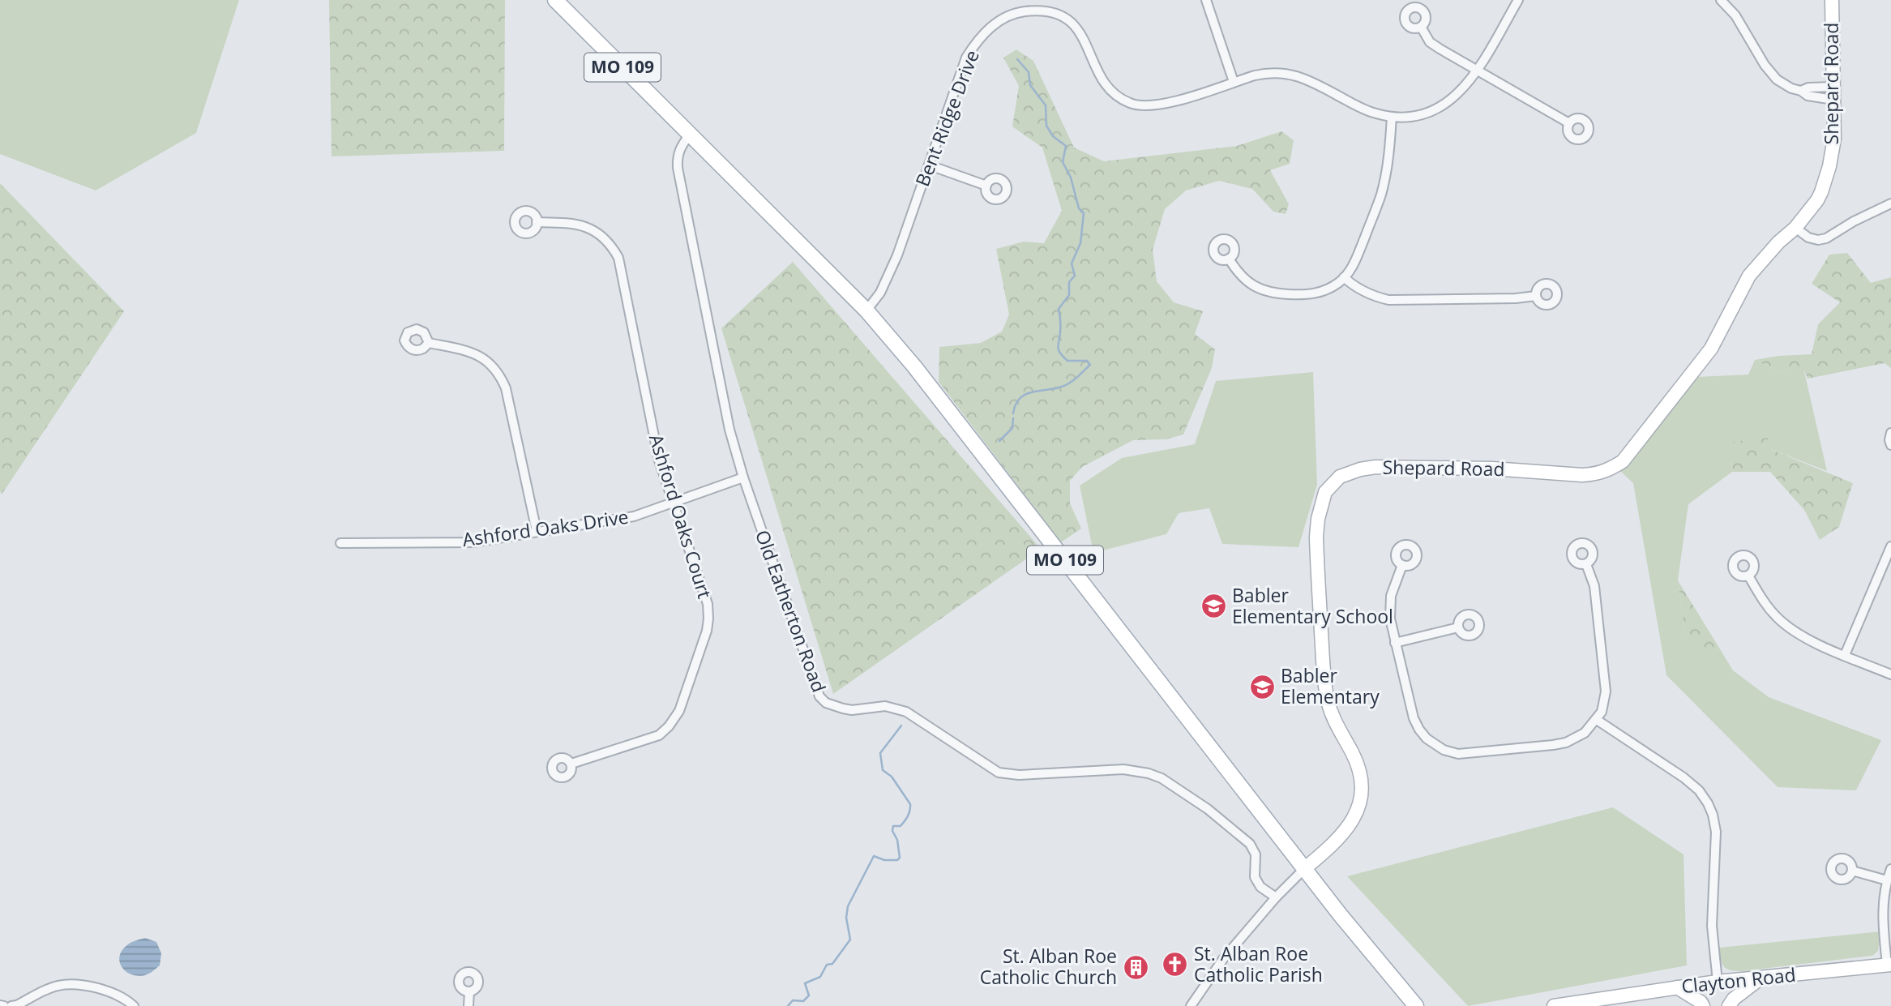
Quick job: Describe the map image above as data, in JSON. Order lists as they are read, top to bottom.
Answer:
{
  "streets": {
    "main road": ["MO 109"],
    "street": [
      "Shepard Road",
      "Bent Ridge Drive",
      "Ashford Oaks Court",
      "Ashford Oaks Drive",
      "Old Eatherton Road",
      "Clayton Road"
    ]
  },
  "crossings": [
    ["MO 109", "Shepard Road"],
    ["MO 109", "Bent Ridge Drive"],
    ["MO 109", "Old Eatherton Road"],
    ["Shepard Road", "Old Eatherton Road"],
    ["Ashford Oaks Court", "Ashford Oaks Drive"],
    ["Ashford Oaks Drive", "Old Eatherton Road"]
  ],
  "places": {
    "school or university": ["Babler Elementary School", "Babler Elementary"],
    "church": ["St. Alban Roe Catholic Parish"],
    "building": ["St. Alban Roe Catholic Church"]
  }
}
